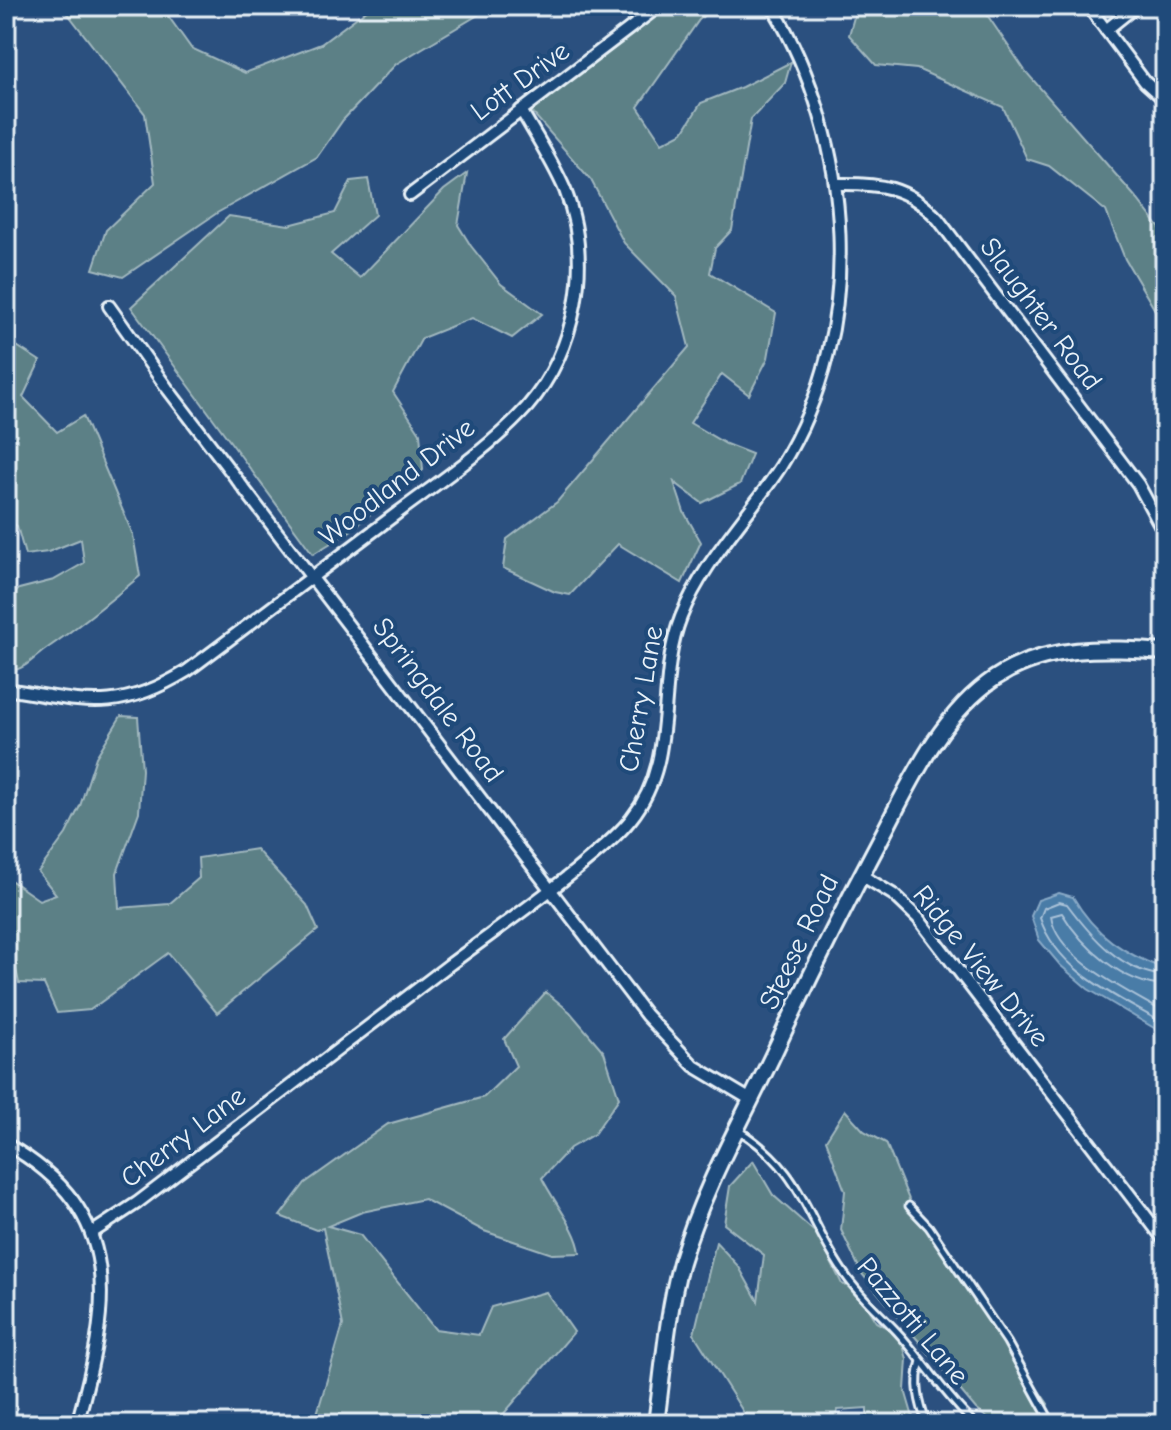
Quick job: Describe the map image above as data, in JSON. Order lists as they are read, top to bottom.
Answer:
{
  "streets": {
    "street": [
      "Lott Drive",
      "Slaughter Road",
      "Woodland Drive",
      "Cherry Lane",
      "Springdale Road",
      "Steese Road",
      "Ridge View Drive"
    ],
    "lane": ["Pazzotti Lane"]
  },
  "crossings": [
    ["Lott Drive", "Woodland Drive"],
    ["Slaughter Road", "Cherry Lane"],
    ["Woodland Drive", "Springdale Road"],
    ["Cherry Lane", "Springdale Road"],
    ["Springdale Road", "Steese Road"],
    ["Steese Road", "Ridge View Drive"],
    ["Steese Road", "Pazzotti Lane"]
  ]
}
